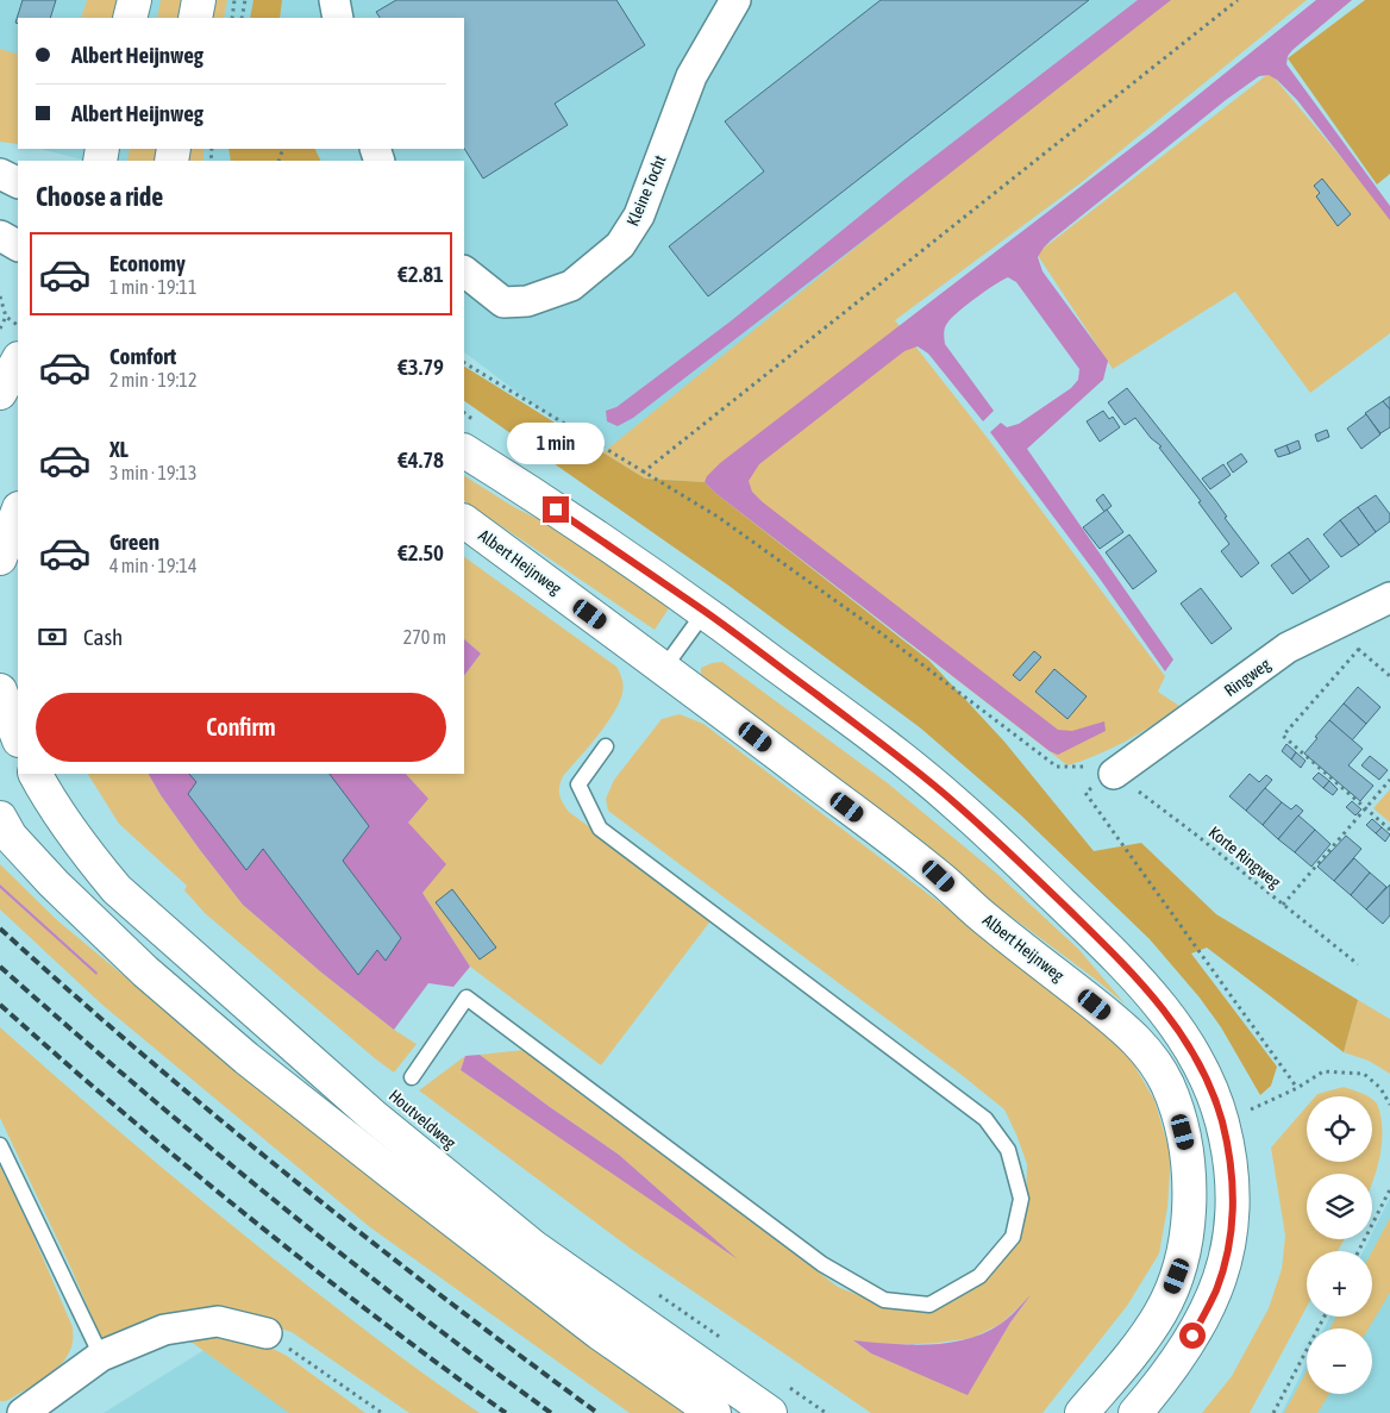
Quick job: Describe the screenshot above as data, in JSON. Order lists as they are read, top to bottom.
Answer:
{
  "streets": {
    "main road": ["Albert Heijnweg", "Houtveldweg"],
    "street": ["Kleine Tocht", "Ringweg"],
    "path": ["Korte Ringweg"]
  },
  "crossings": [
    ["Ringweg", "Korte Ringweg"]
  ],
  "page": {
    "banner": ["Albert Heijnweg", "Albert Heijnweg"],
    "heading": "Choose a ride",
    "list": [
      {
        "name": "Economy",
        "note": "1 min · 19:11",
        "value": "€2.81"
      },
      {
        "name": "Comfort",
        "note": "2 min · 19:12",
        "value": "€3.79"
      },
      {
        "name": "XL",
        "note": "3 min · 19:13",
        "value": "€4.78"
      },
      {
        "name": "Green",
        "note": "4 min · 19:14",
        "value": "€2.50"
      }
    ],
    "bubble": "1 min",
    "pay": ["Cash", "270 m"],
    "buttons": "Confirm",
    "map_buttons": ["+", "−"]
  }
}
